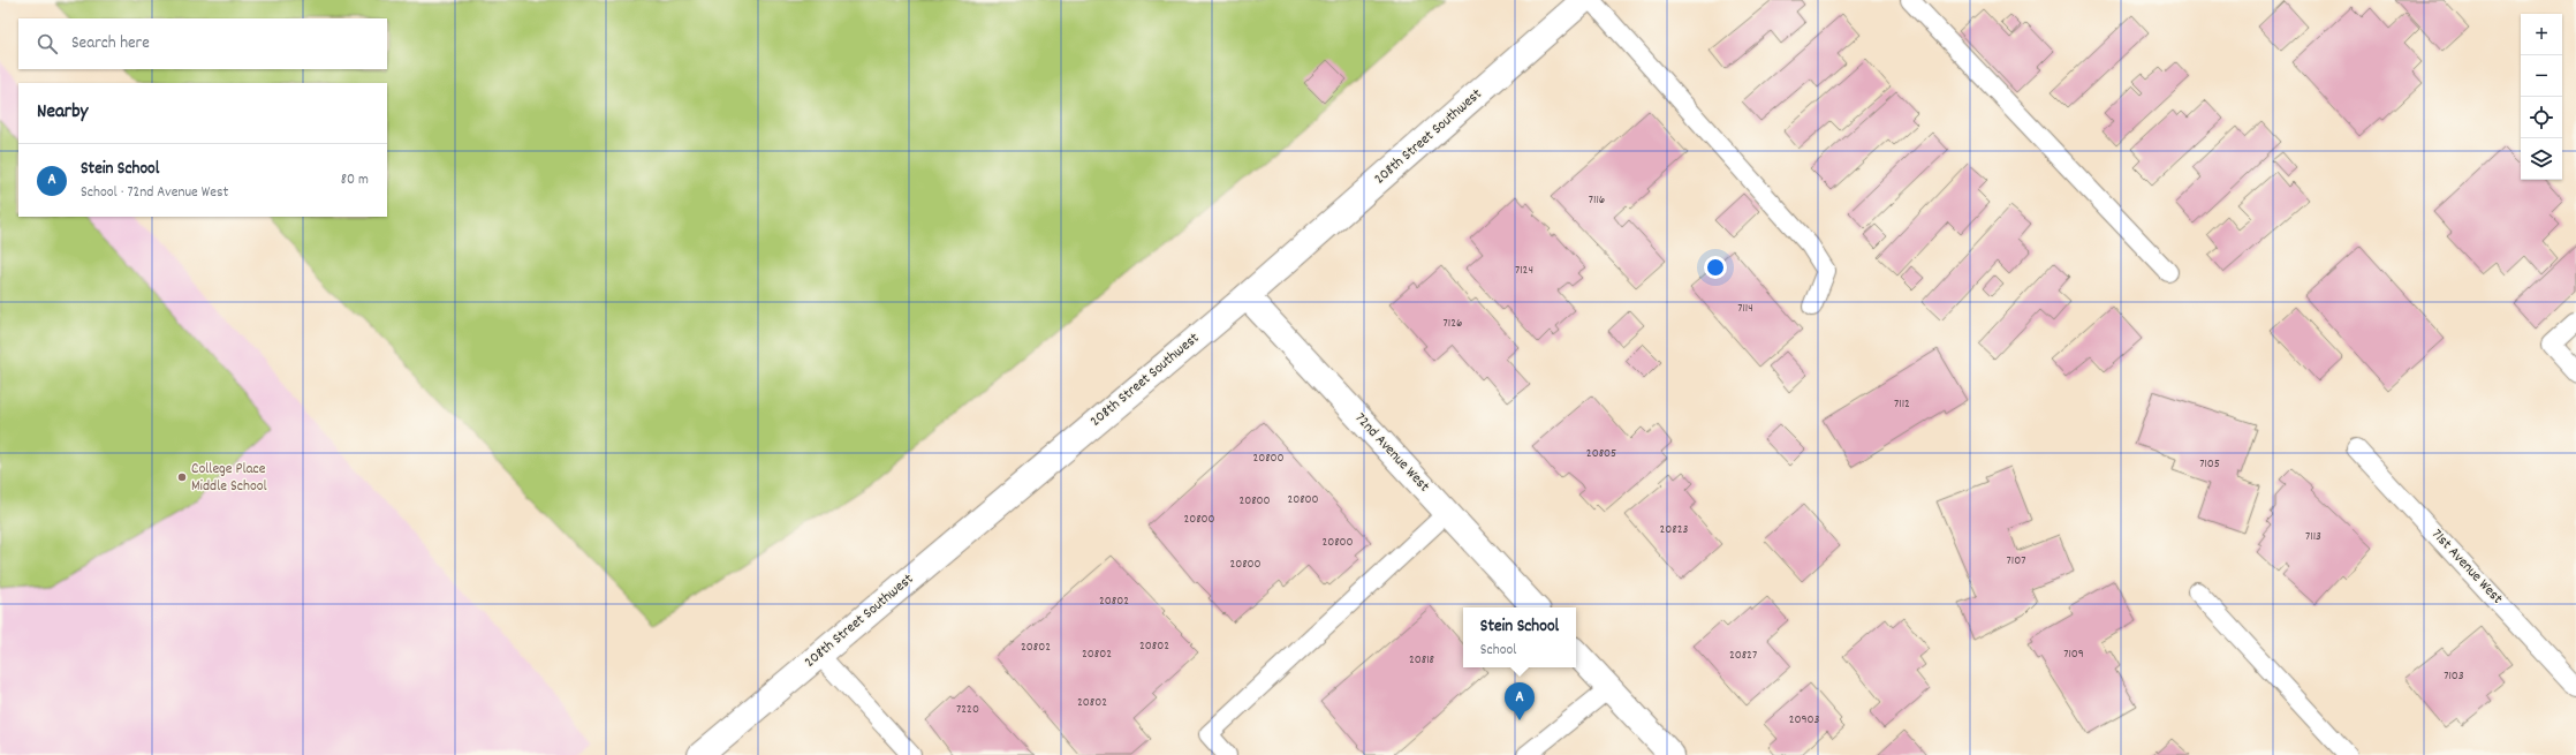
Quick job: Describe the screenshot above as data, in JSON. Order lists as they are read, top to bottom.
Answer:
{
  "streets": {
    "street": ["208th Street Southwest", "72nd Avenue West"],
    "lane": ["71st Avenue West"]
  },
  "crossings": [
    ["208th Street Southwest", "72nd Avenue West"]
  ],
  "places": ["College Place Middle School"],
  "house_numbers": [
    "7116",
    "7124",
    "7114",
    "7126",
    "7112",
    "20805",
    "20800",
    "7105",
    "20800",
    "20800",
    "20800",
    "20823",
    "7113",
    "20800",
    "7107",
    "20800",
    "20802",
    "20802",
    "20802",
    "20802",
    "7109",
    "20827",
    "20818",
    "7103",
    "20802",
    "7220",
    "20903"
  ],
  "page": {
    "map_buttons": ["+", "−"],
    "search": "Search here",
    "heading": "Nearby",
    "list": [
      {
        "mark": "A",
        "name": "Stein School",
        "note": "School · 72nd Avenue West",
        "value": "80 m"
      }
    ],
    "popup": ["Stein School", "School"],
    "pins": "A"
  }
}
